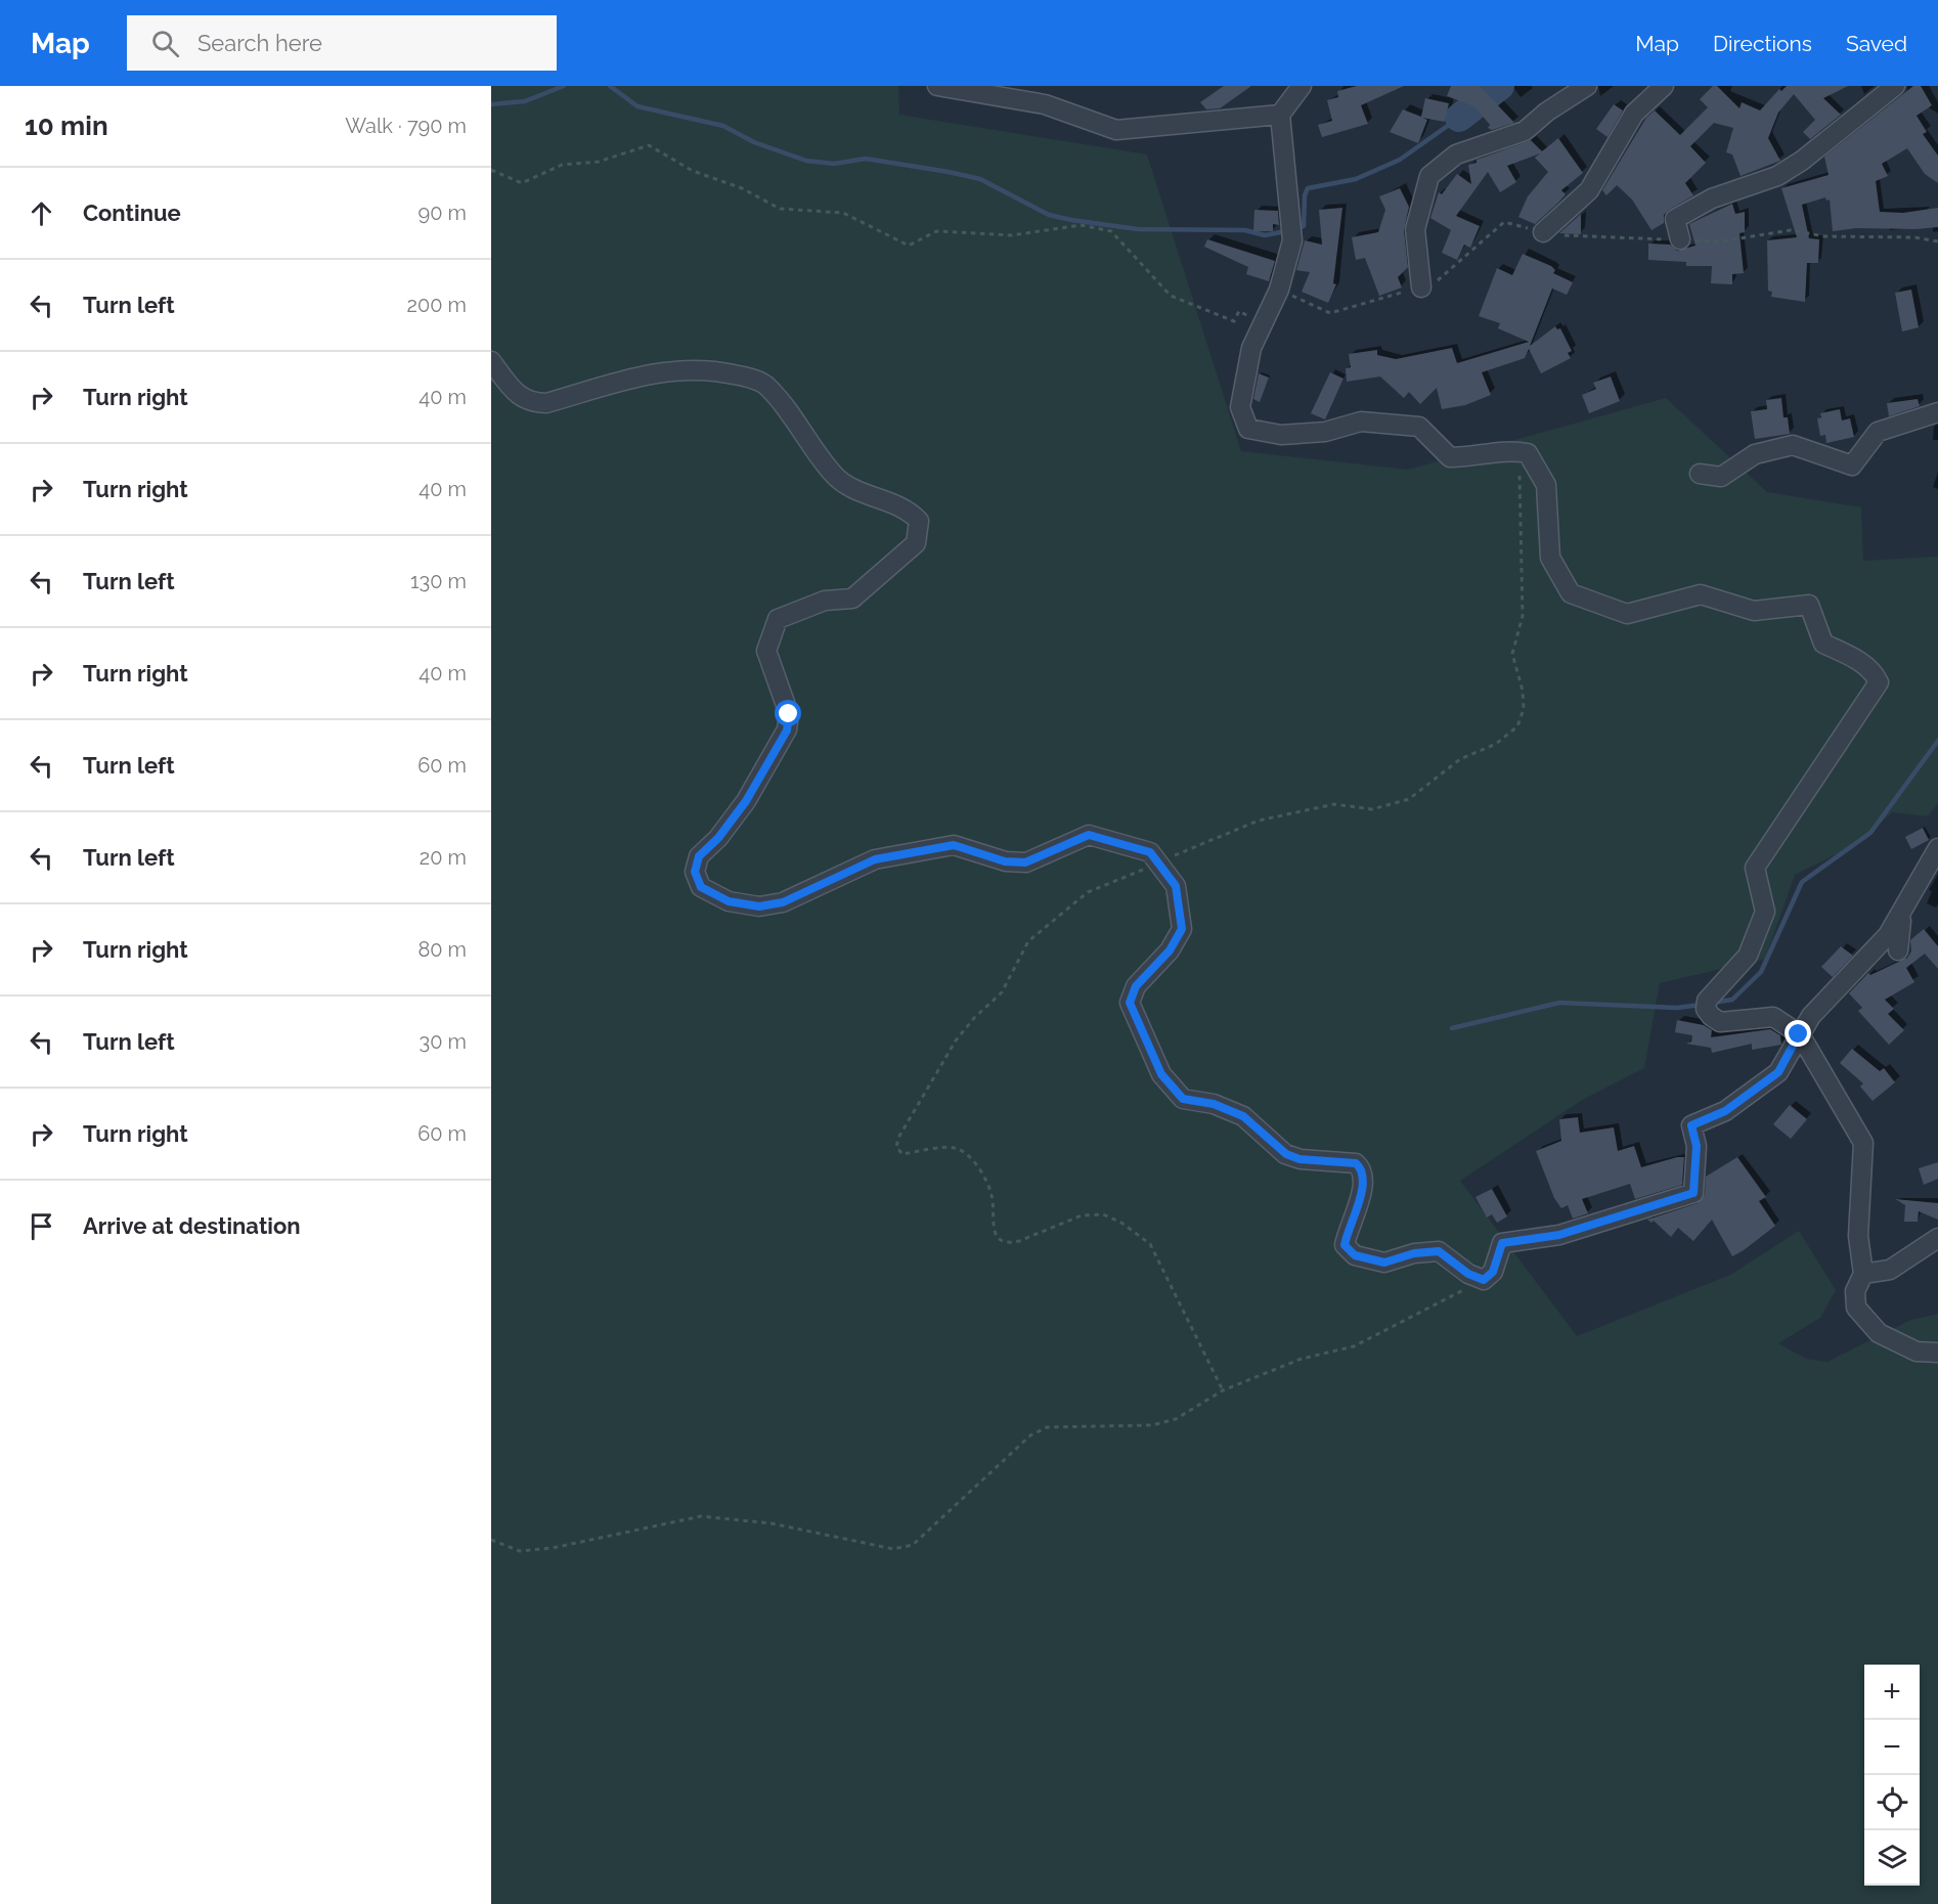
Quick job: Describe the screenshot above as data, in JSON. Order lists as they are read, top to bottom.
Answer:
{
  "page": {
    "header": "Map",
    "search": "Search here",
    "nav": ["Map", "Directions", "Saved"],
    "heading": ["10 min", "Walk · 790 m"],
    "list": [
      ["Continue", "90 m"],
      ["Turn left", "200 m"],
      ["Turn right", "40 m"],
      ["Turn right", "40 m"],
      ["Turn left", "130 m"],
      ["Turn right", "40 m"],
      ["Turn left", "60 m"],
      ["Turn left", "20 m"],
      ["Turn right", "80 m"],
      ["Turn left", "30 m"],
      ["Turn right", "60 m"],
      "Arrive at destination"
    ],
    "map_buttons": ["+", "−"]
  }
}
